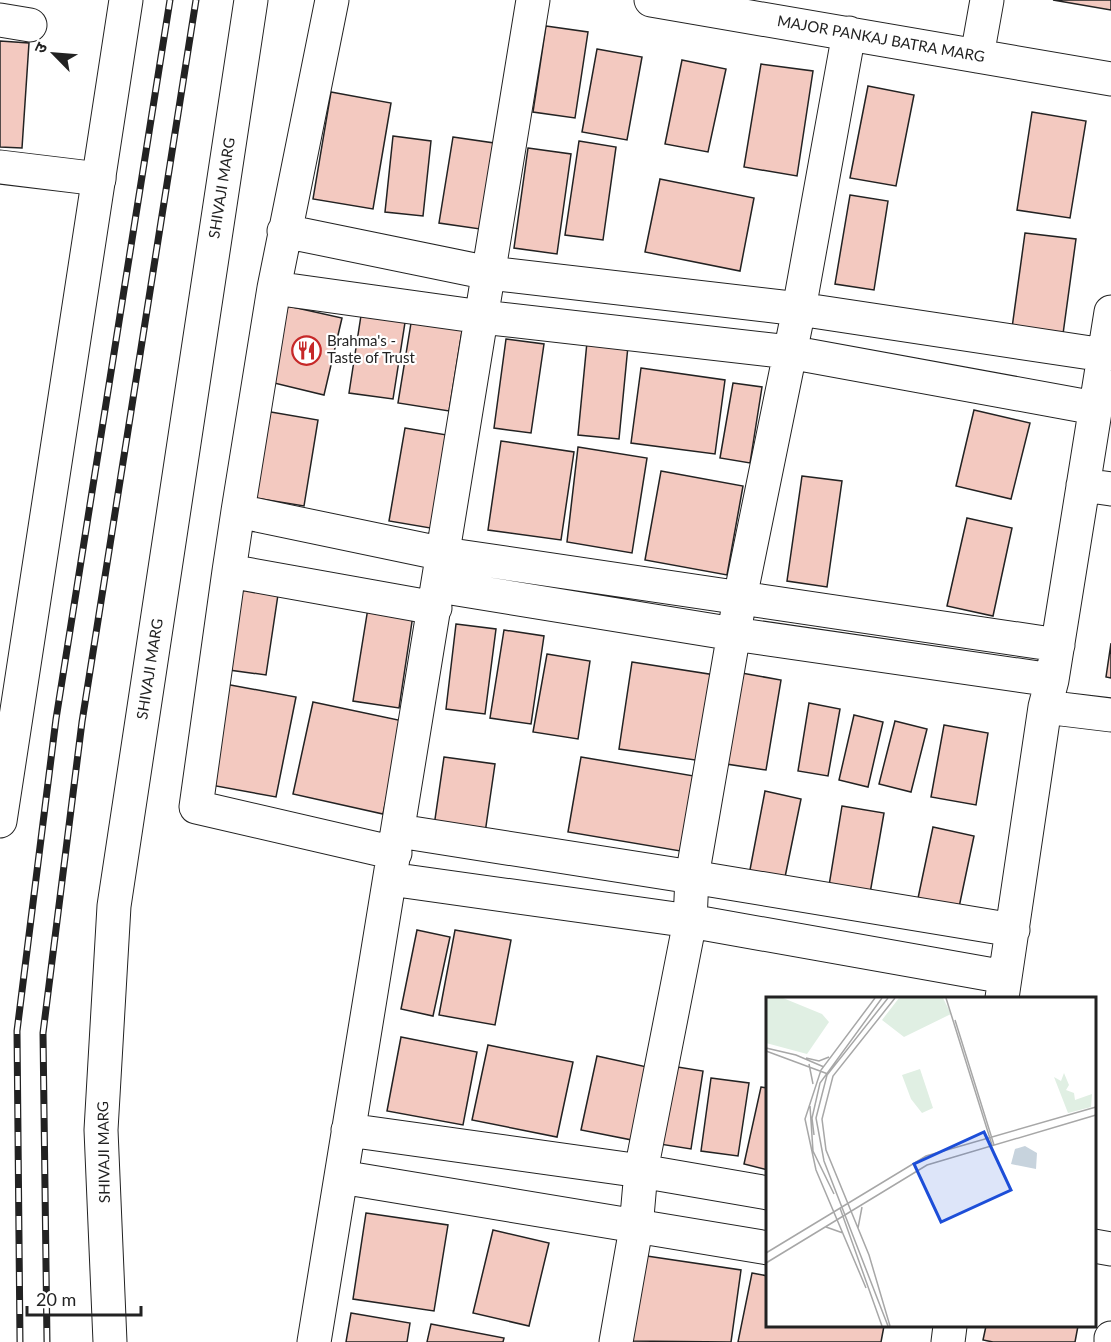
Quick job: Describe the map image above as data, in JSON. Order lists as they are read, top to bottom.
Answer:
{
  "streets": {
    "street": ["MAJOR PANKAJ BATRA MARG", "SHIVAJI MARG"]
  },
  "places": {
    "restaurant": ["Brahma's - Taste of Trust"]
  },
  "scale_bar": "20 m",
  "north": "top left"
}
